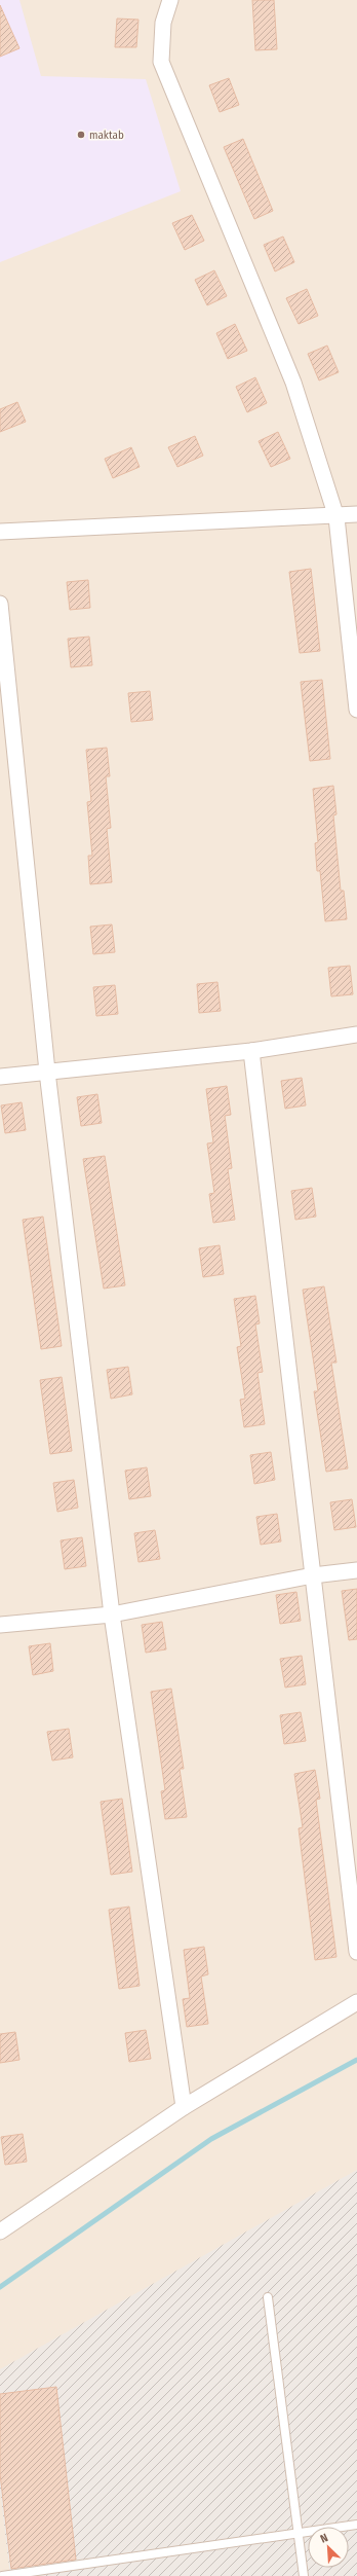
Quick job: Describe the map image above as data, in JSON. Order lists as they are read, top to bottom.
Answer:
{
  "places": ["maktab"],
  "north": "top left"
}
